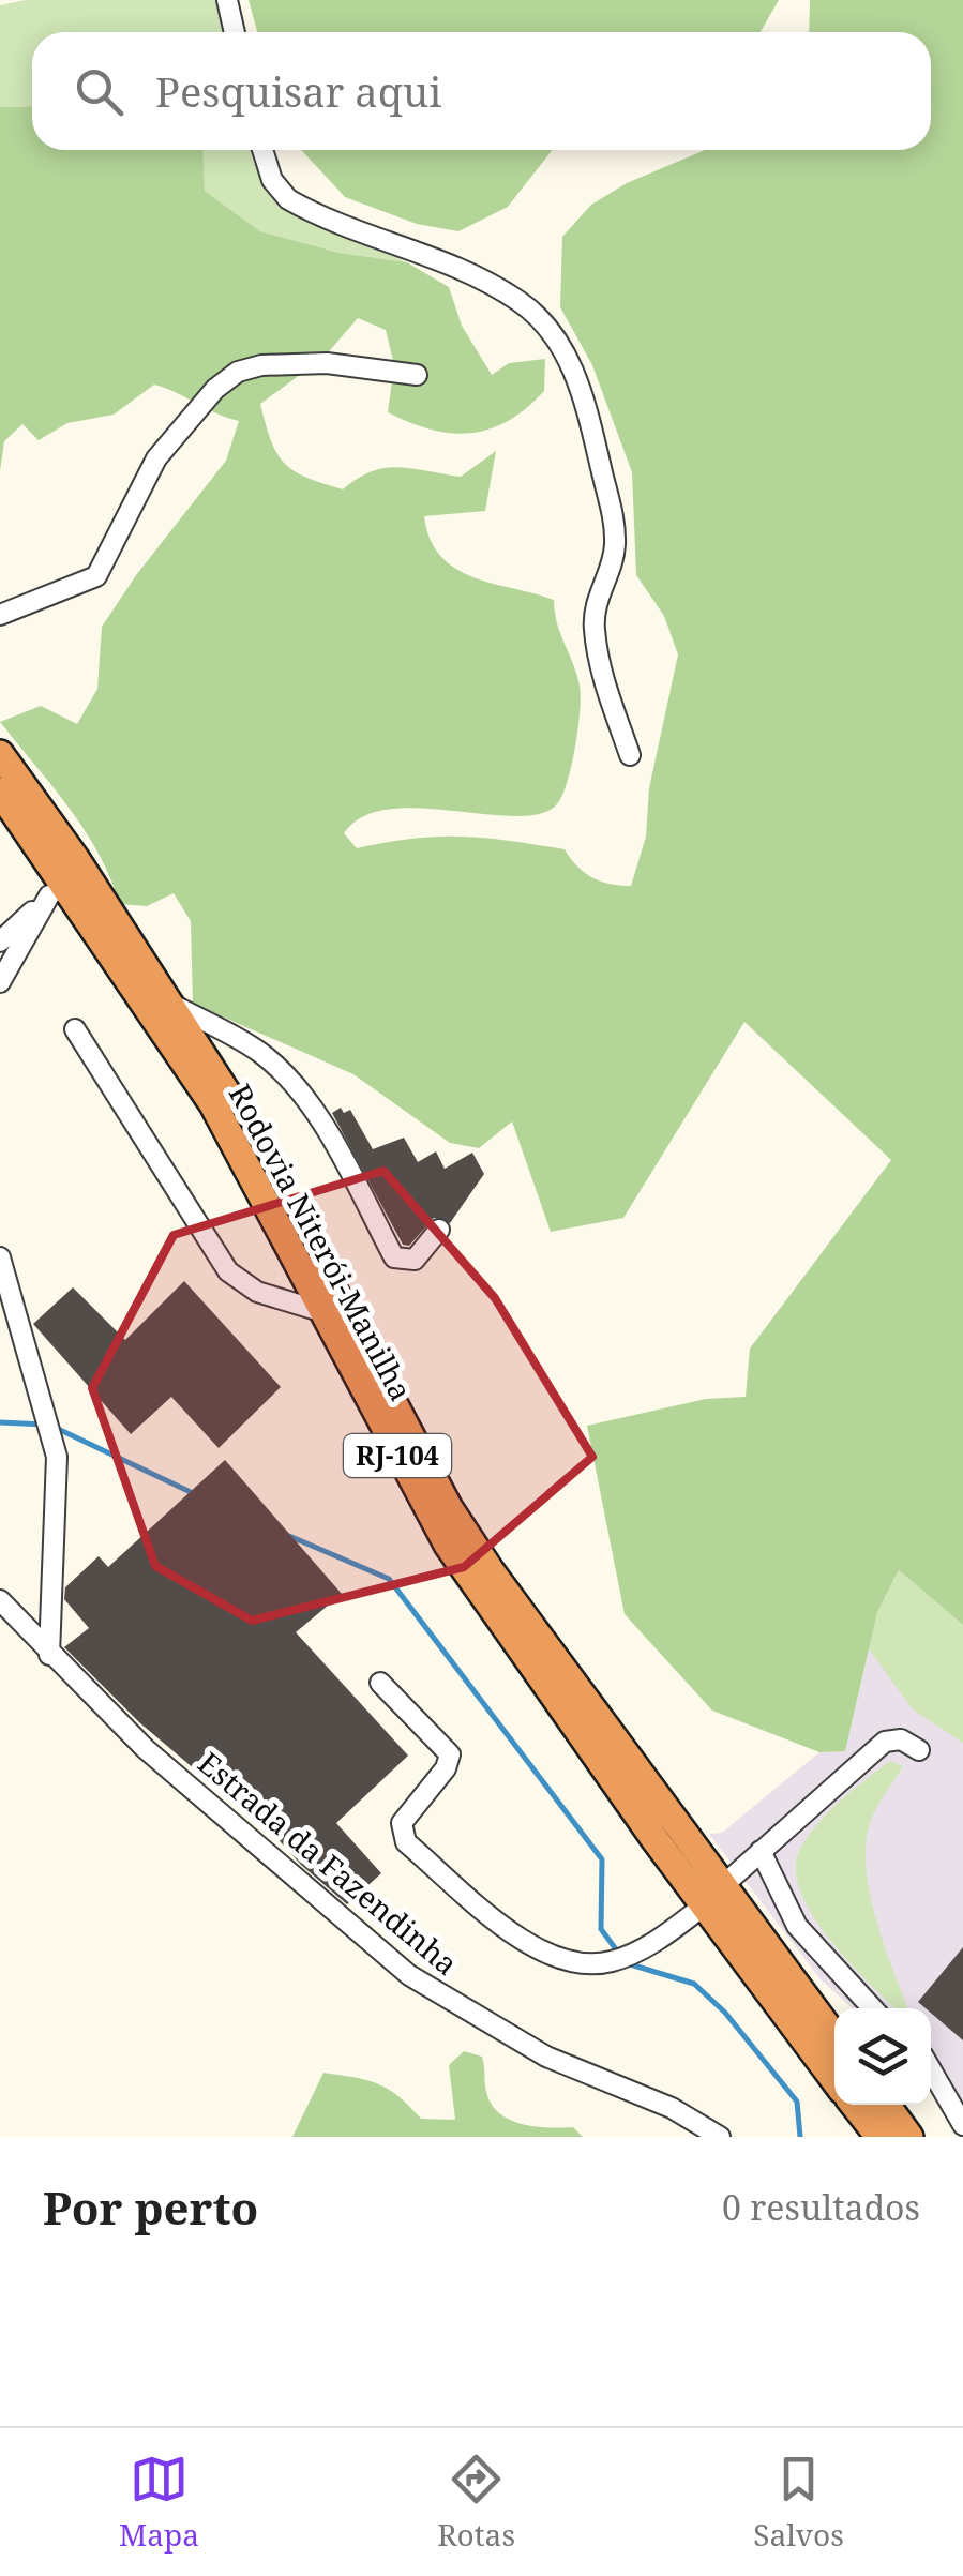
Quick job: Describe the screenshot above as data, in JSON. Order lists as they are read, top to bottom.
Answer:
{
  "streets": {
    "highway": ["Rodovia Niterói-Manilha", "RJ-104"],
    "street": ["Estrada da Fazendinha"]
  },
  "page": {
    "search": "Pesquisar aqui",
    "heading": ["Por perto", "0 resultados"],
    "nav": ["Mapa", "Rotas", "Salvos"]
  }
}
